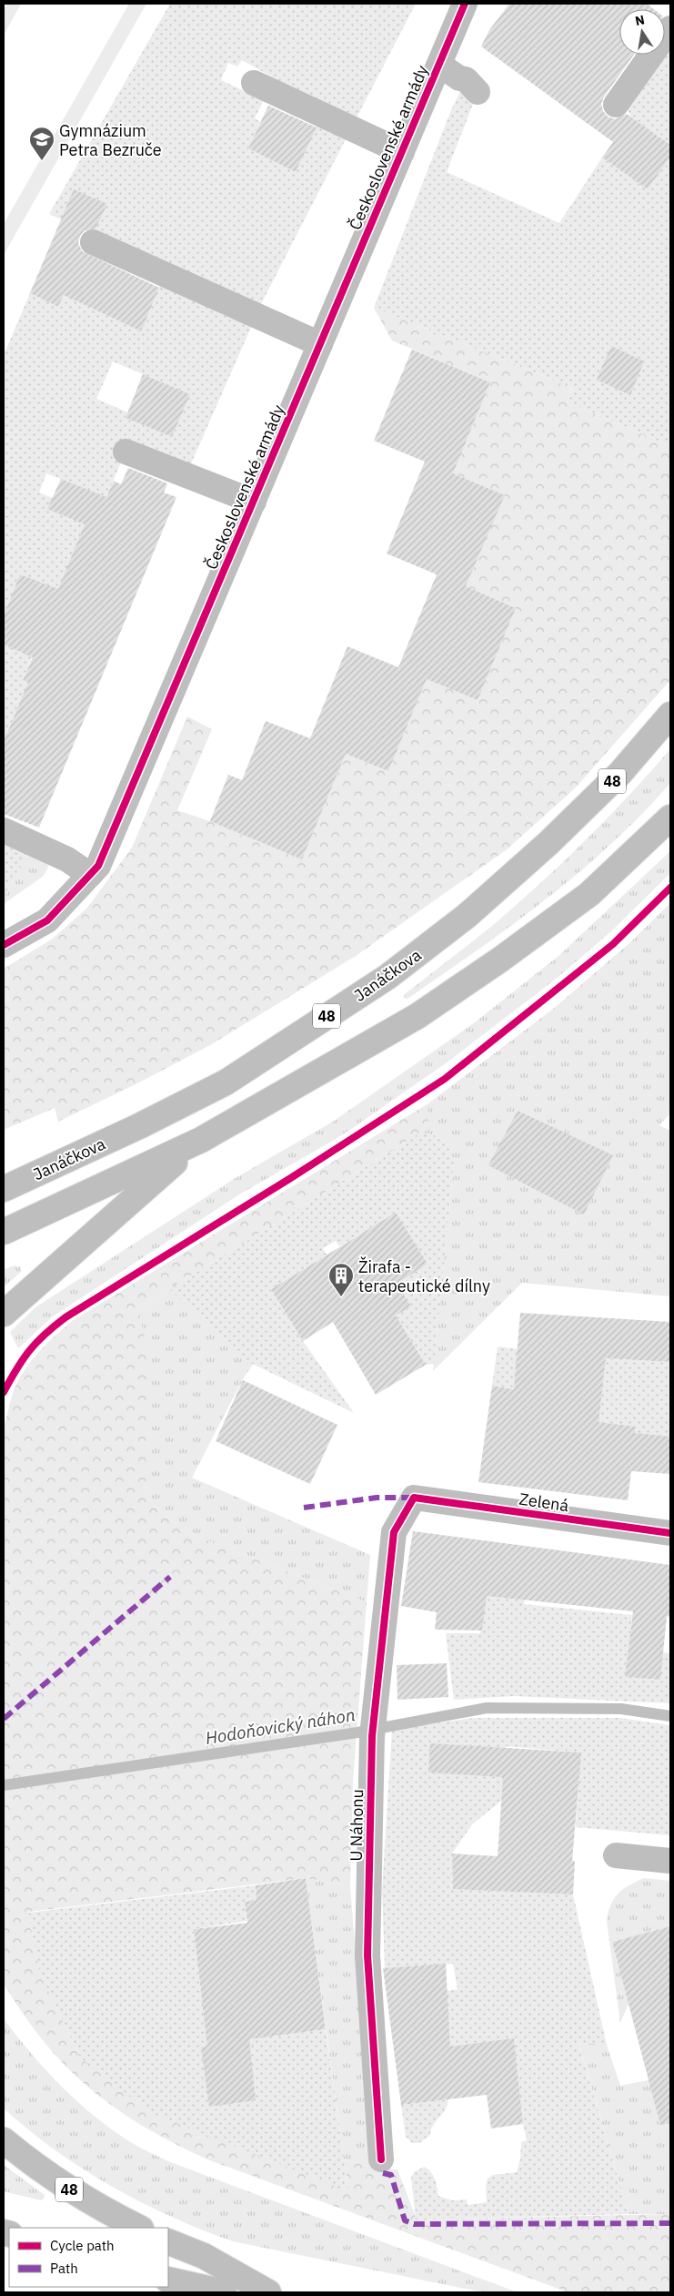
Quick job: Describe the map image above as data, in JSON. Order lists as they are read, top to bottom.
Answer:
{
  "streets": {
    "main road": [
      "Československé armády",
      "48",
      "Janáčkova",
      "Zelená",
      "U Náhonu"
    ]
  },
  "crossings": [
    ["48", "Janáčkova"],
    ["Zelená", "U Náhonu"]
  ],
  "water": ["Hodoňovický náhon"],
  "places": {
    "school or university": ["Gymnázium Petra Bezruče"],
    "building": ["Žirafa - terapeutické dílny"]
  },
  "legend": ["Cycle path", "Path"],
  "north": "top"
}
